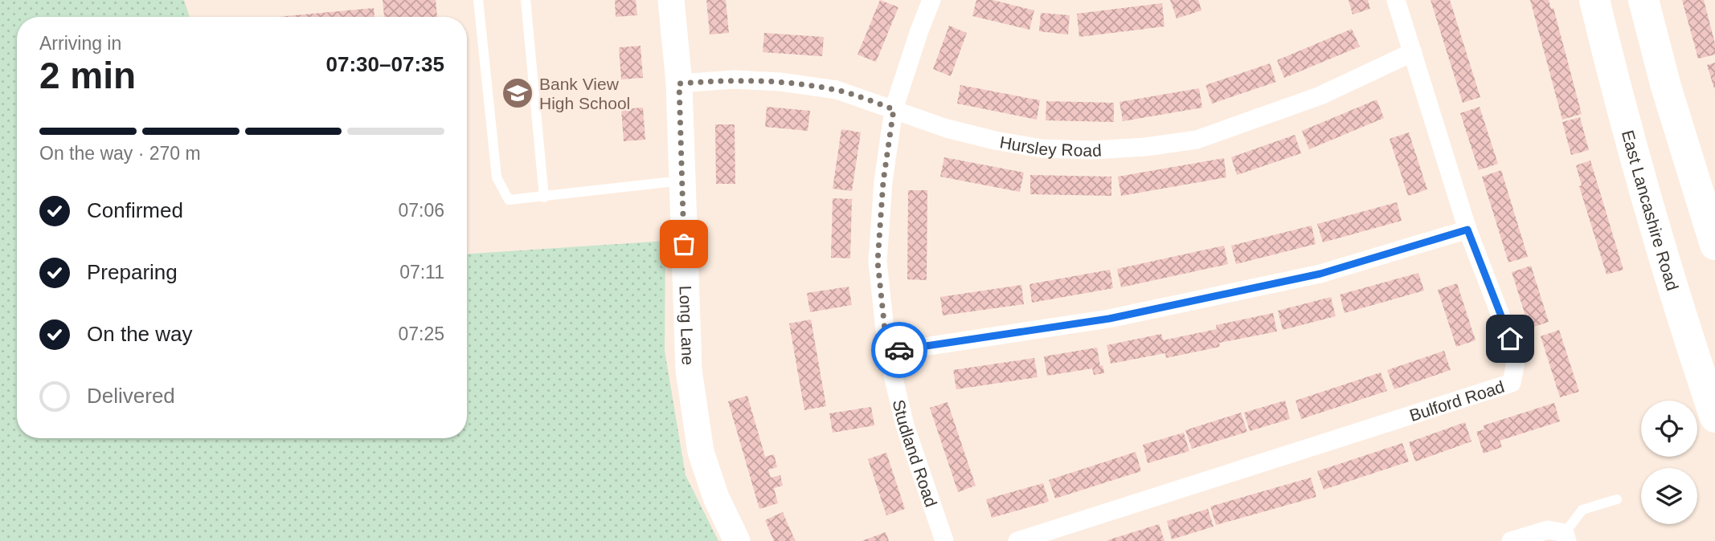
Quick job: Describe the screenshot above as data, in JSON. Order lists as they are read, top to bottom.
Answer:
{
  "streets": {
    "highway": ["East Lancashire Road"],
    "street": [
      "Hursley Road",
      "Long Lane",
      "Bulford Road",
      "Studland Road"
    ]
  },
  "crossings": [
    ["Hursley Road", "Long Lane"],
    ["Hursley Road", "Bulford Road"],
    ["Hursley Road", "Studland Road"]
  ],
  "places": {
    "school or university": ["Bank View High School"]
  },
  "page": {
    "heading": ["2 min", "Arriving in", "07:30–07:35"],
    "bar": "On the way · 270 m",
    "list": [
      ["Confirmed", "07:06"],
      ["Preparing", "07:11"],
      ["On the way", "07:25"],
      "Delivered"
    ]
  }
}
